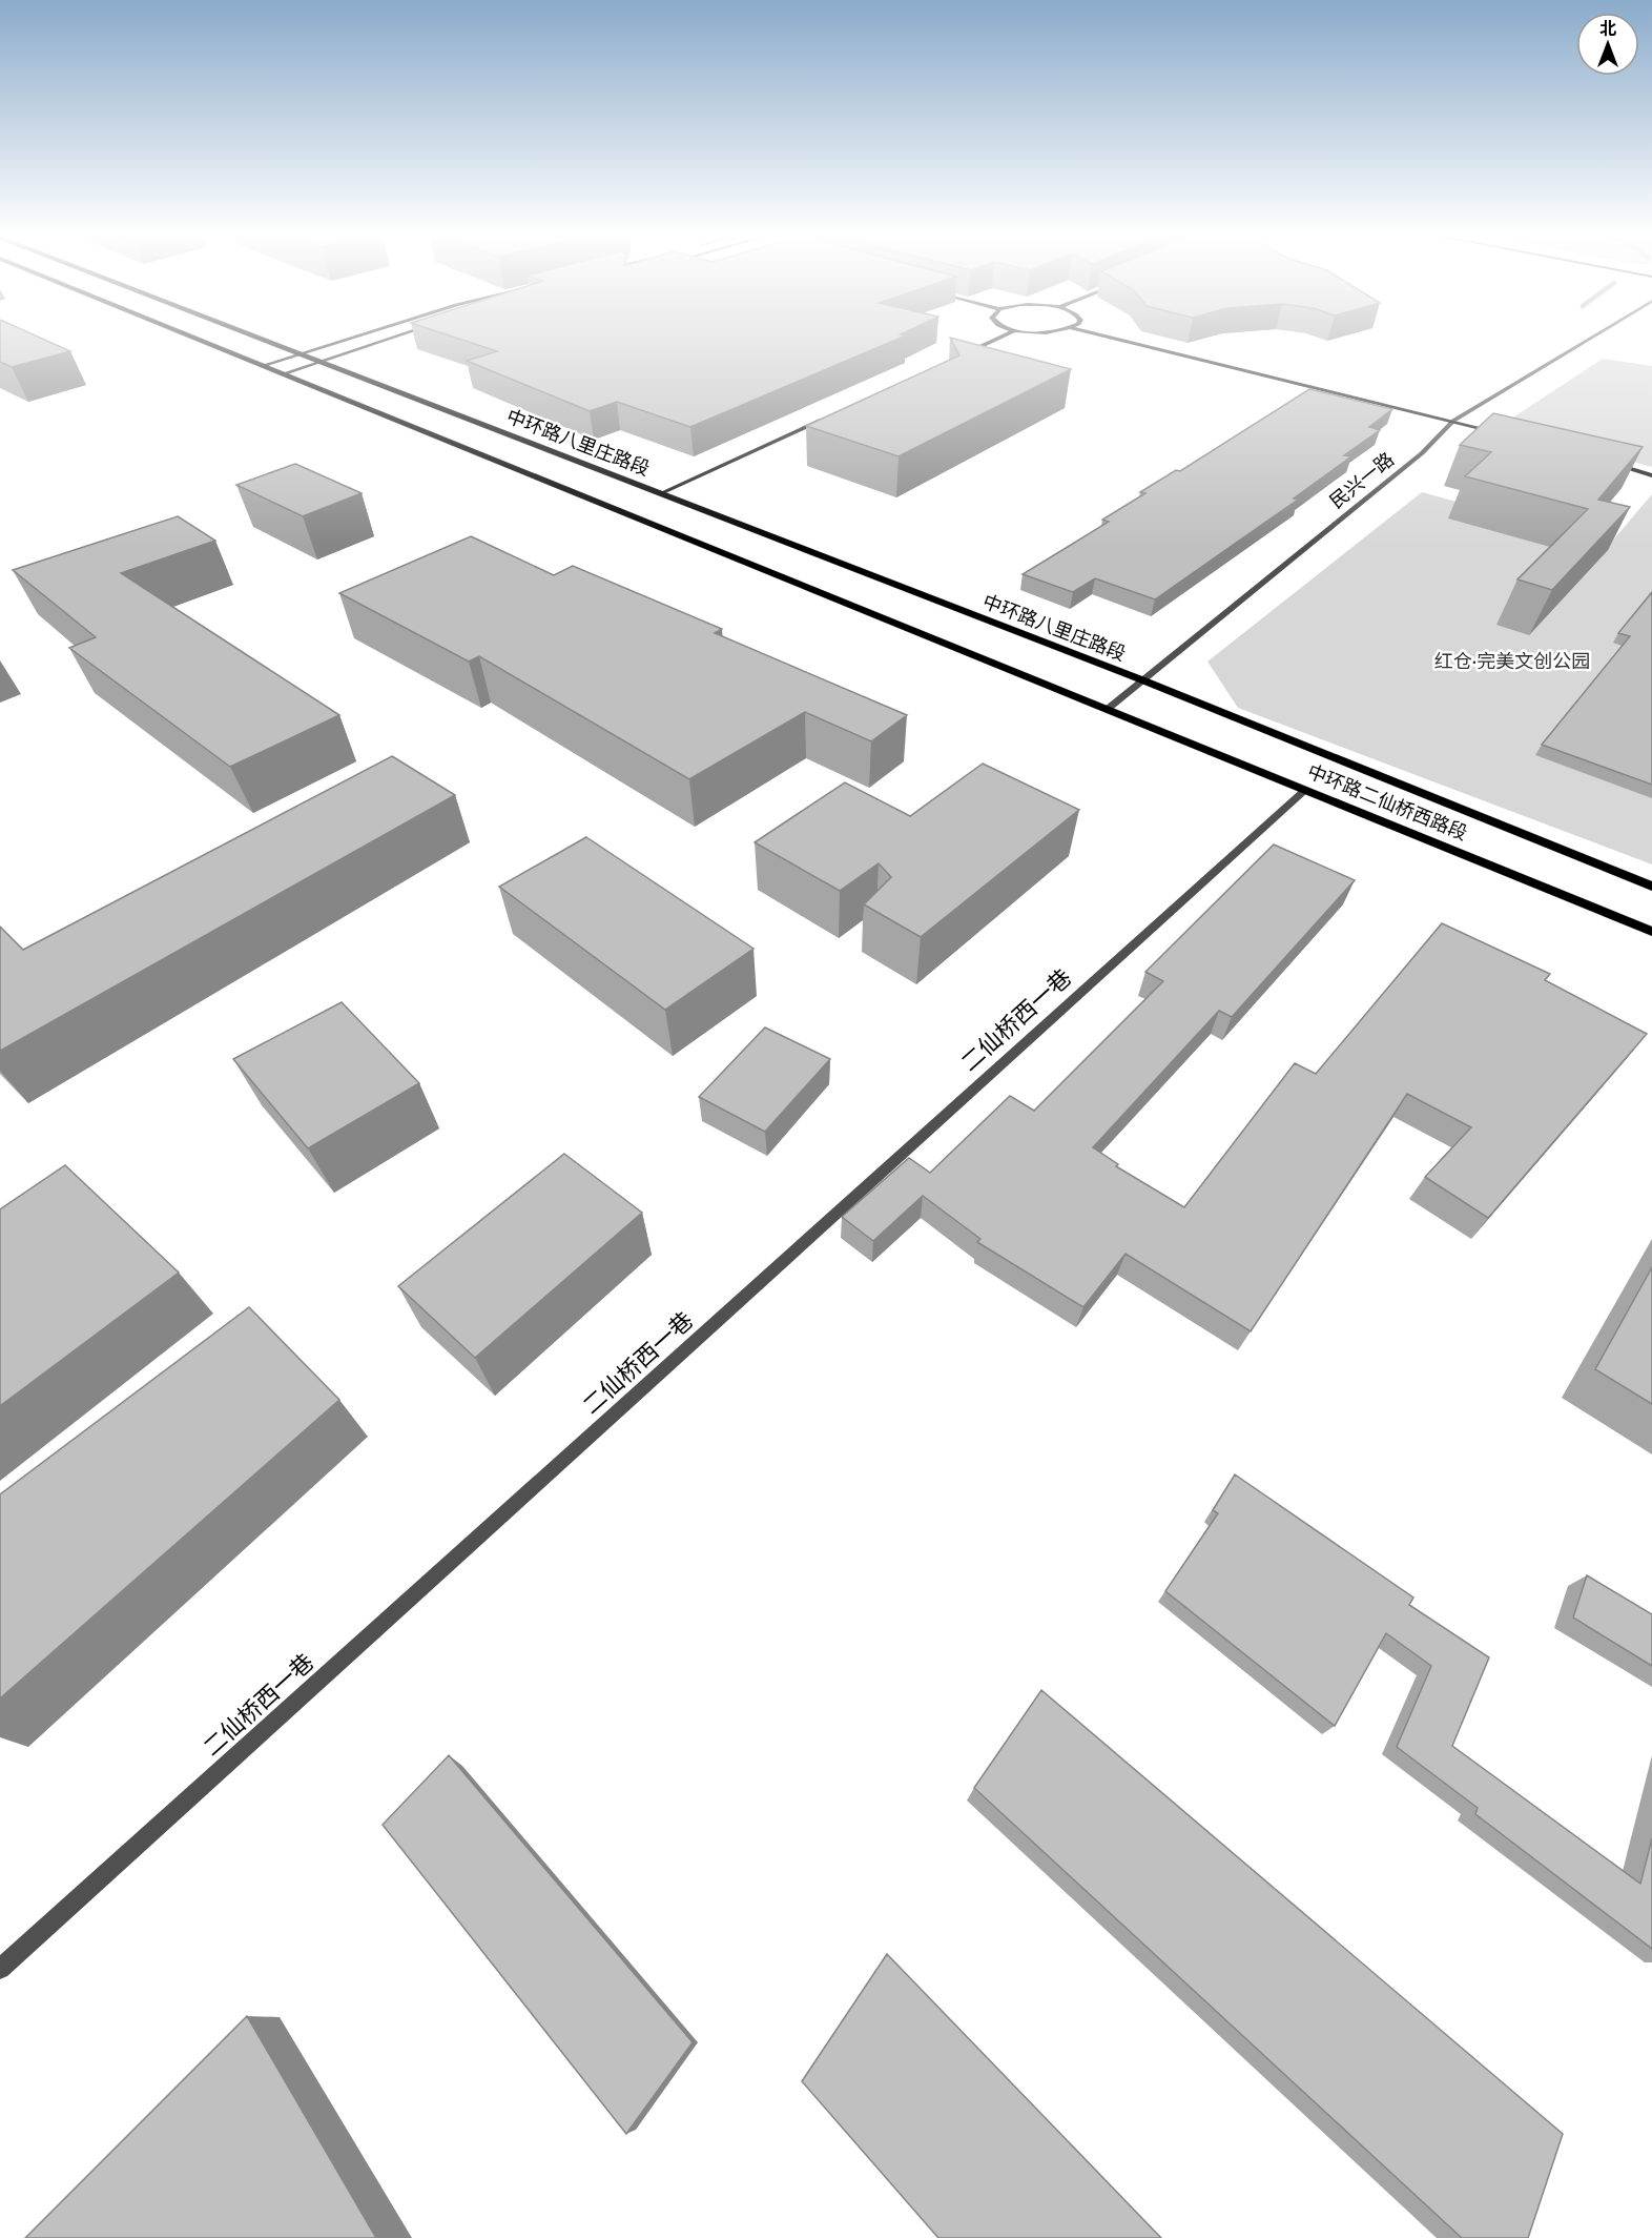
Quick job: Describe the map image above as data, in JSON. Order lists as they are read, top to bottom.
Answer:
{
  "streets": {
    "main road": ["中环路八里庄路段", "中环路二仙桥西路段"],
    "street": ["民兴一路", "二仙桥西一巷"]
  },
  "crossings": [
    ["中环路八里庄路段", "民兴一路"],
    ["中环路八里庄路段", "中环路二仙桥西路段"],
    ["民兴一路", "中环路二仙桥西路段"],
    ["中环路二仙桥西路段", "二仙桥西一巷"]
  ],
  "parks": ["红仓·完美文创公园"],
  "north": "top"
}
